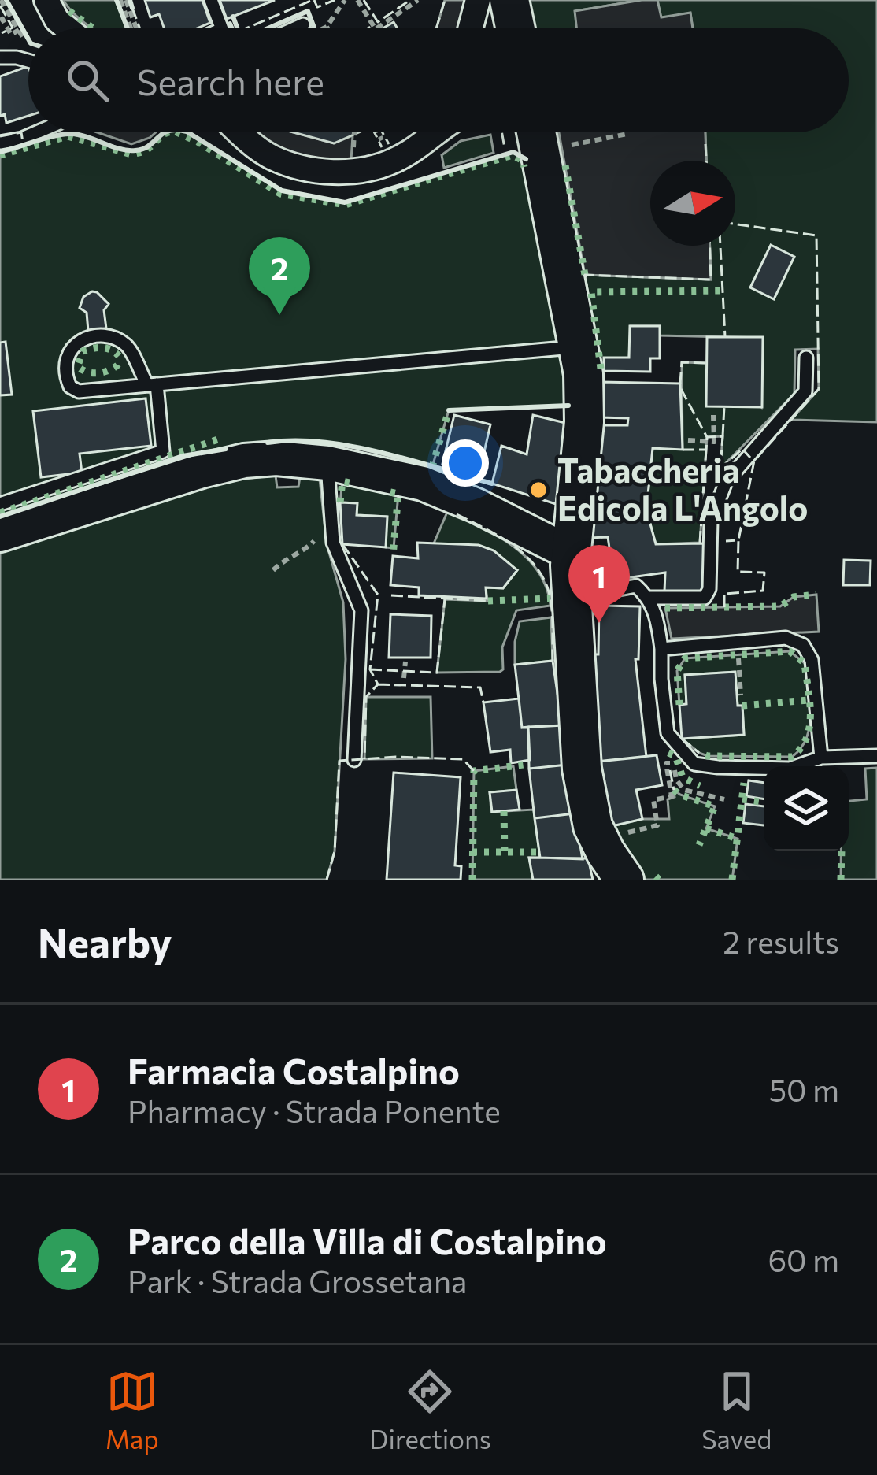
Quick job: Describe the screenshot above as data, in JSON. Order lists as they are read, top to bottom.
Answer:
{
  "places": ["Tabaccheria Edicola L'Angolo"],
  "north": "right",
  "page": {
    "search": "Search here",
    "pins": ["2", "1"],
    "heading": ["Nearby", "2 results"],
    "list": [
      {
        "mark": "1",
        "name": "Farmacia Costalpino",
        "note": "Pharmacy · Strada Ponente",
        "value": "50 m"
      },
      {
        "mark": "2",
        "name": "Parco della Villa di Costalpino",
        "note": "Park · Strada Grossetana",
        "value": "60 m"
      }
    ],
    "nav": ["Map", "Directions", "Saved"]
  }
}
